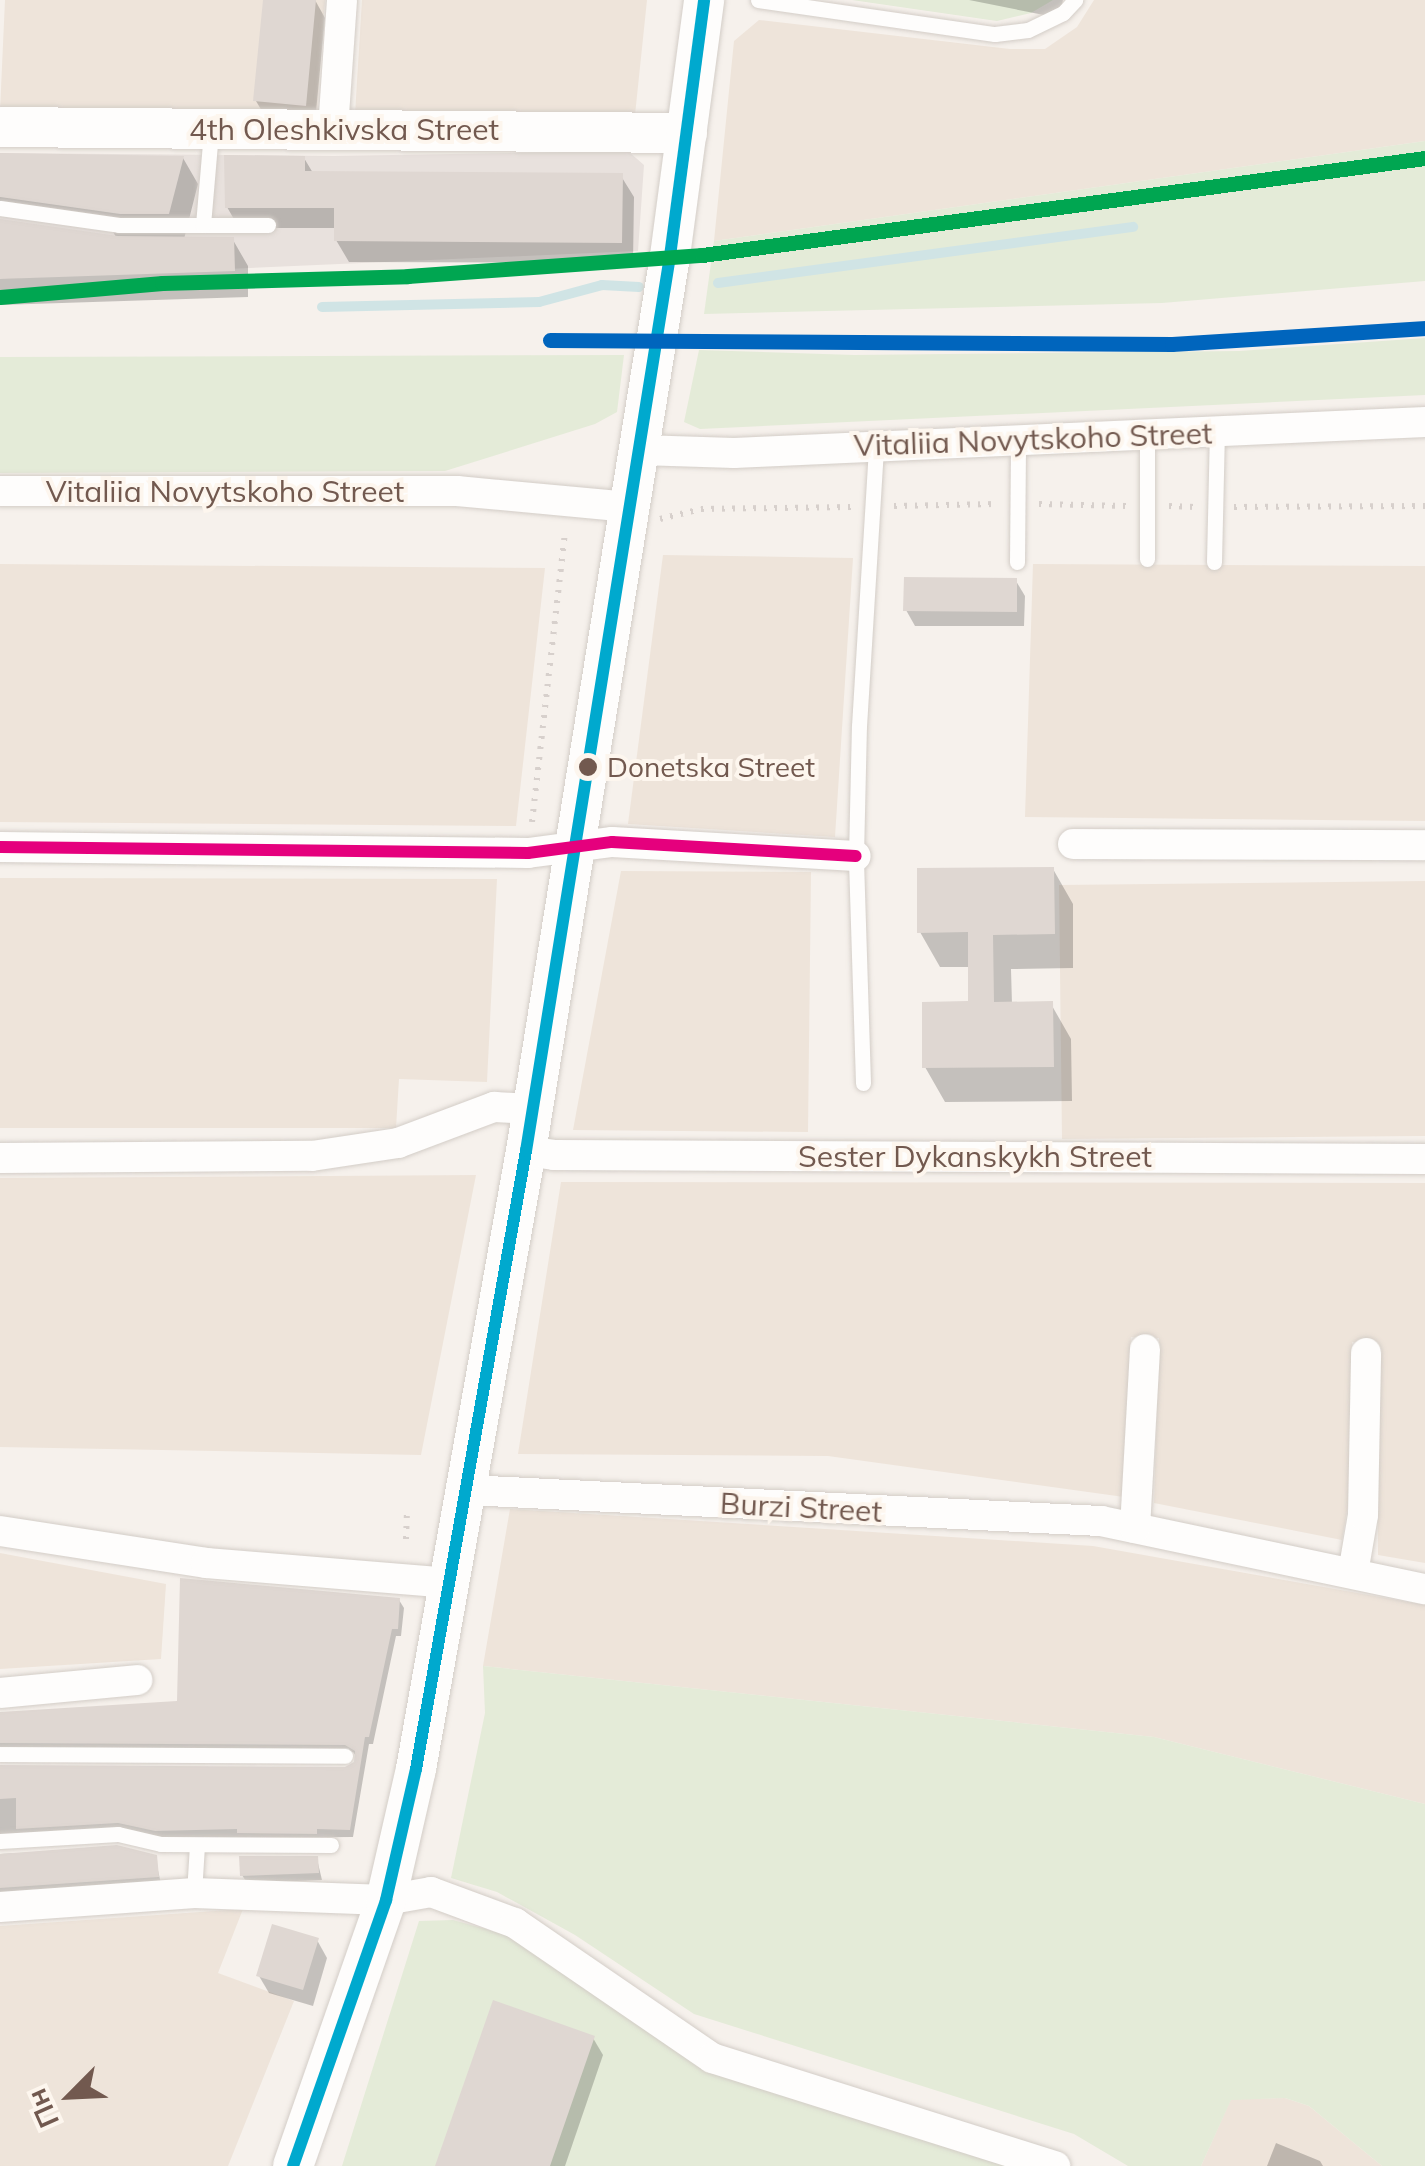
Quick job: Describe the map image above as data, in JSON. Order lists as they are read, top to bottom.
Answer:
{
  "streets": {
    "main road": ["4th Oleshkivska Street"],
    "street": ["Vitaliia Novytskoho Street", "Sester Dykanskykh Street", "Burzi Street"]
  },
  "places": ["Donetska Street"],
  "north": "bottom left"
}
